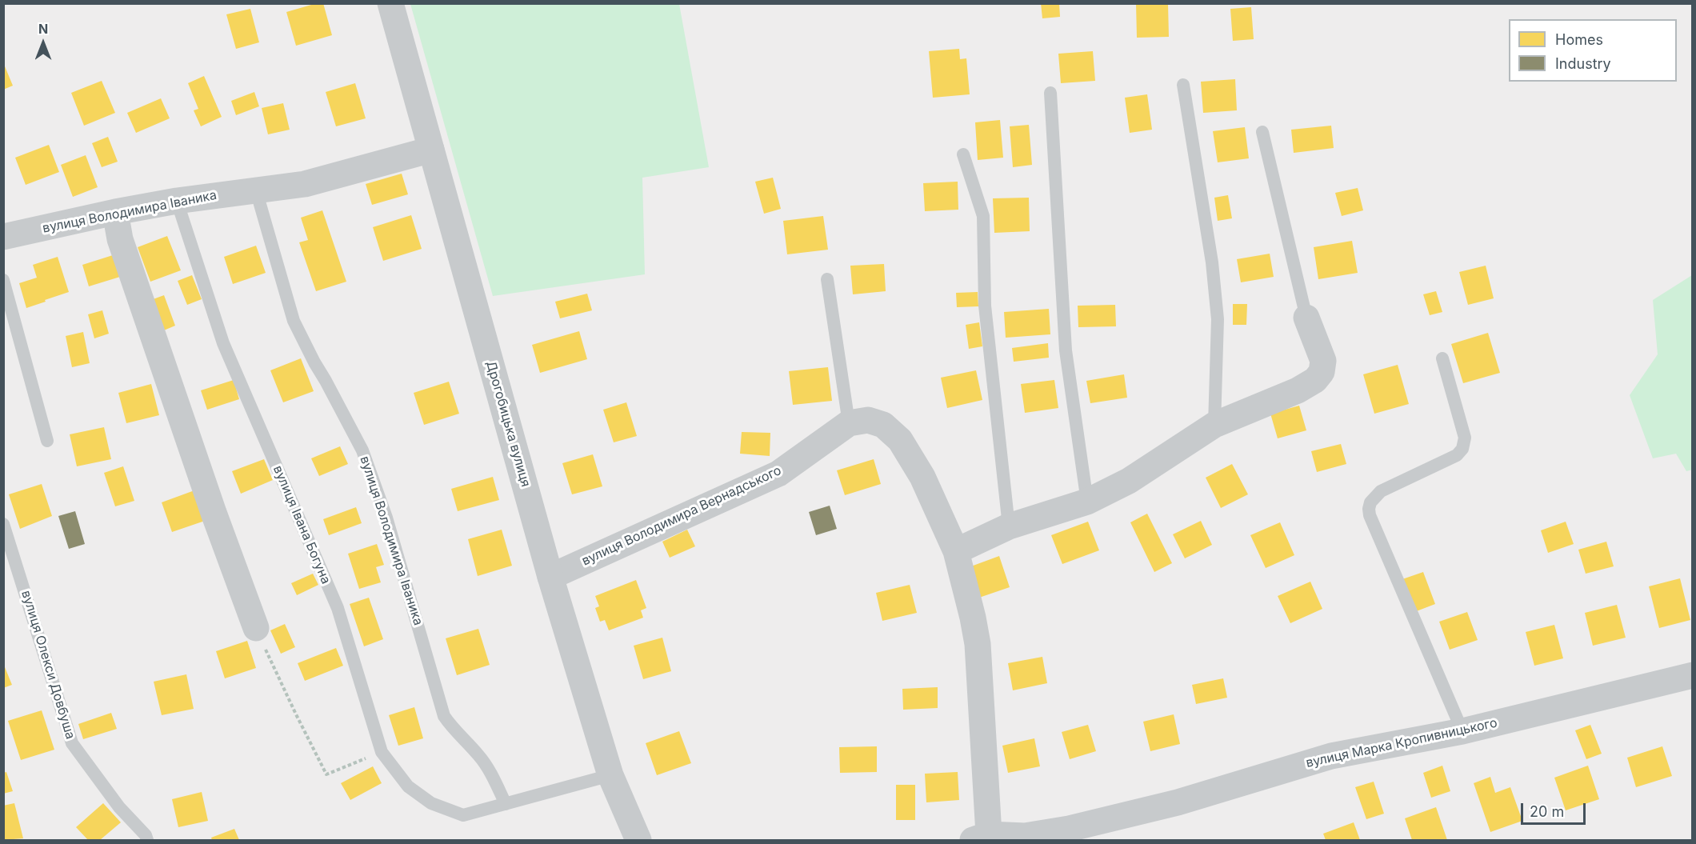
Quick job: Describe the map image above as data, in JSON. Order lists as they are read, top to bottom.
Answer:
{
  "streets": {
    "street": [
      "вулиця Володимира Іваника",
      "Дрогобицька вулиця",
      "вулиця Володимира Вернадського",
      "вулиця Марка Кропивницького"
    ],
    "lane": ["вулиця Івана Богуна", "вулиця Олекси Довбуша"]
  },
  "crossings": [
    ["вулиця Володимира Іваника", "Дрогобицька вулиця"],
    ["вулиця Володимира Іваника", "вулиця Івана Богуна"],
    ["Дрогобицька вулиця", "вулиця Володимира Вернадського"]
  ],
  "legend": ["Homes", "Industry"],
  "scale_bar": "20 m",
  "north": "top"
}
